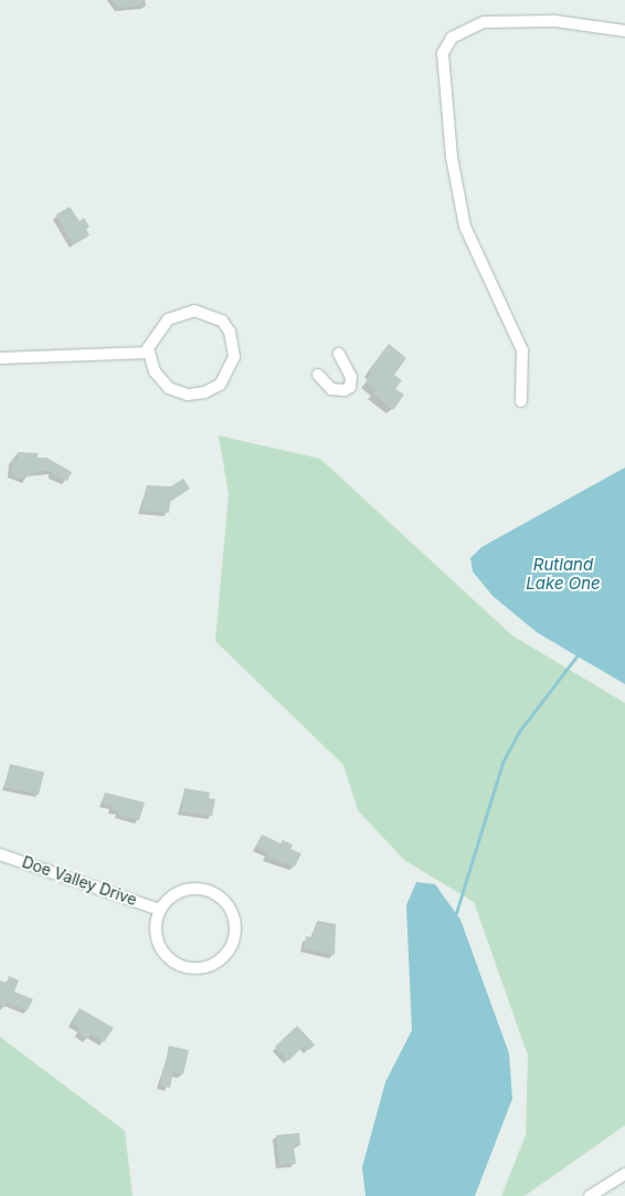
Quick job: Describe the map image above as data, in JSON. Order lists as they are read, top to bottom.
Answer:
{
  "streets": {
    "street": ["Doe Valley Drive"]
  },
  "water": ["Rutland Lake One"]
}
